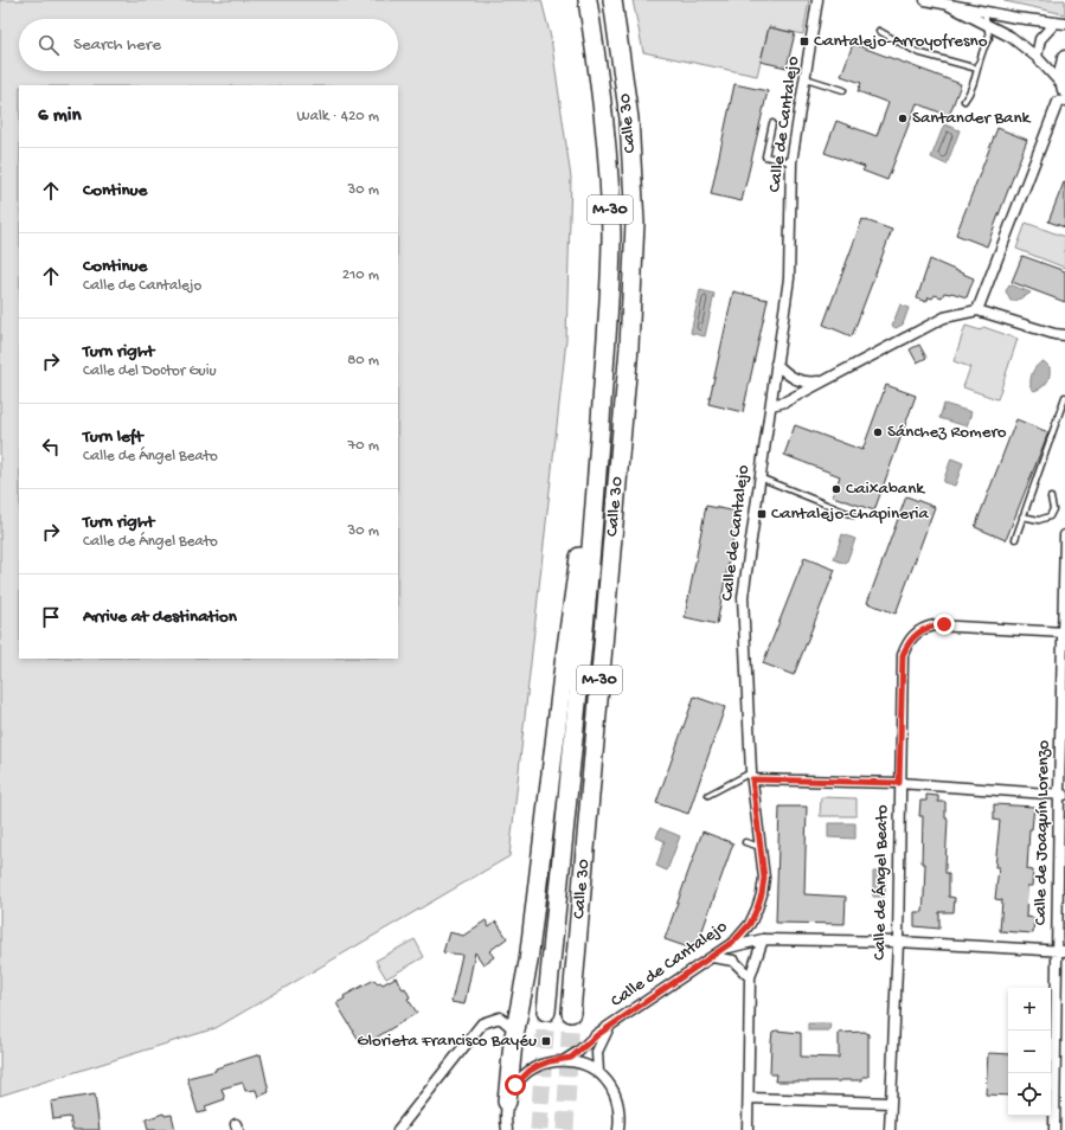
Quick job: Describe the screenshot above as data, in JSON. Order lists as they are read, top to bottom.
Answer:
{
  "streets": {
    "highway": ["Calle 30", "M-30"],
    "street": ["Calle de Cantalejo", "Calle de Joaquín Lorenzo", "Calle de Ángel Beato"]
  },
  "crossings": [
    ["Calle de Joaquín Lorenzo", "Calle de Ángel Beato"]
  ],
  "places": {
    "transit": ["Cantalejo-Arroyofresno", "Cantalejo-Chapineria", "Glorieta Francisco Bayéu"],
    "other": ["Santander Bank", "Sánchez Romero", "Caixabank"]
  },
  "page": {
    "search": "Search here",
    "heading": ["6 min", "Walk · 420 m"],
    "list": [
      ["Continue", "30 m"],
      ["Continue", "Calle de Cantalejo", "210 m"],
      ["Turn right", "Calle del Doctor Guiu", "80 m"],
      ["Turn left", "Calle de Ángel Beato", "70 m"],
      ["Turn right", "Calle de Ángel Beato", "30 m"],
      "Arrive at destination"
    ],
    "map_buttons": ["+", "−"]
  }
}
